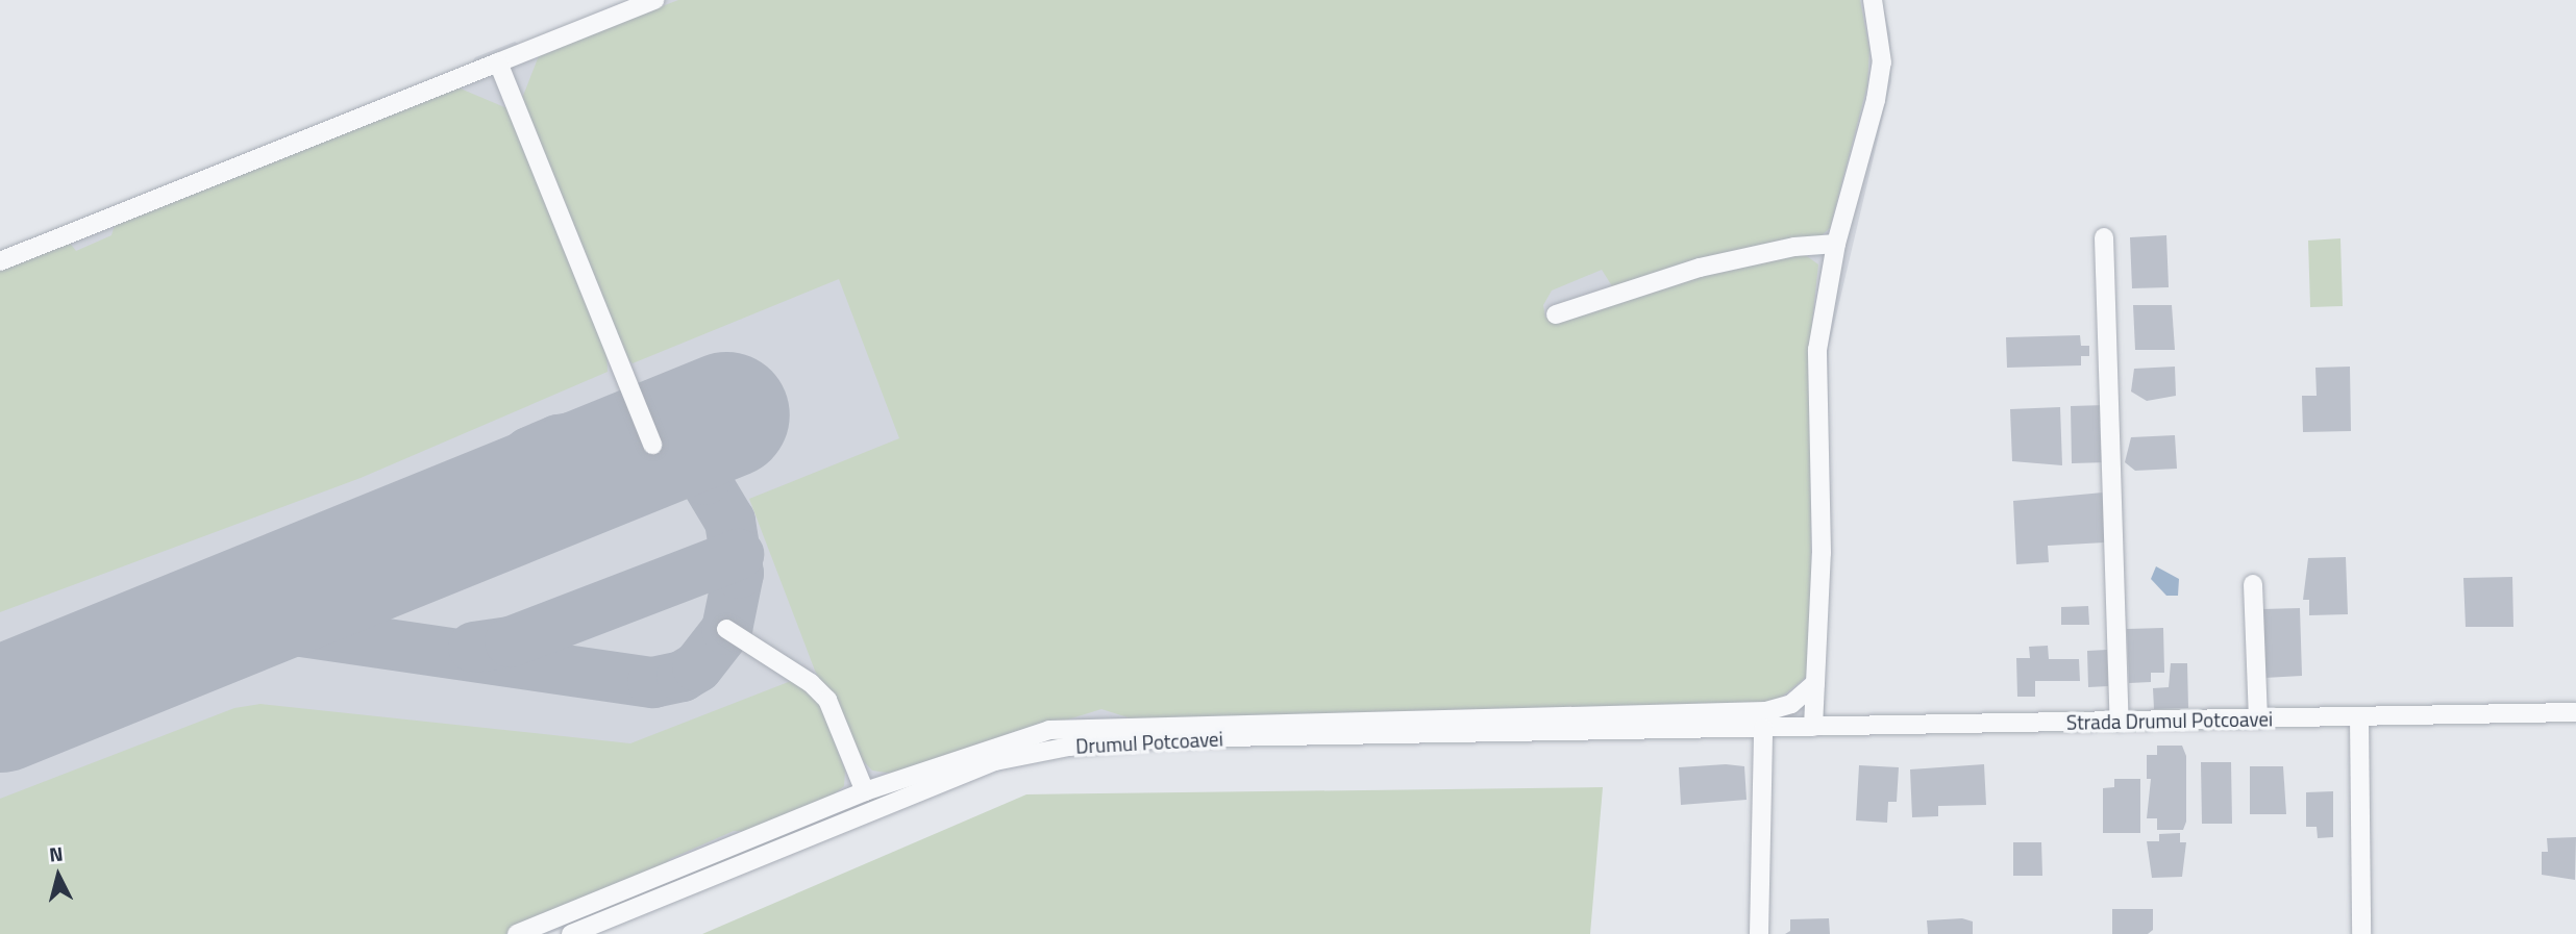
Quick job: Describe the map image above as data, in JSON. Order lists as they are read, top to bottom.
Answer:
{
  "streets": {
    "street": ["Strada Drumul Potcoavei", "Drumul Potcoavei"]
  },
  "crossings": [
    ["Strada Drumul Potcoavei", "Drumul Potcoavei"]
  ],
  "north": "top"
}
